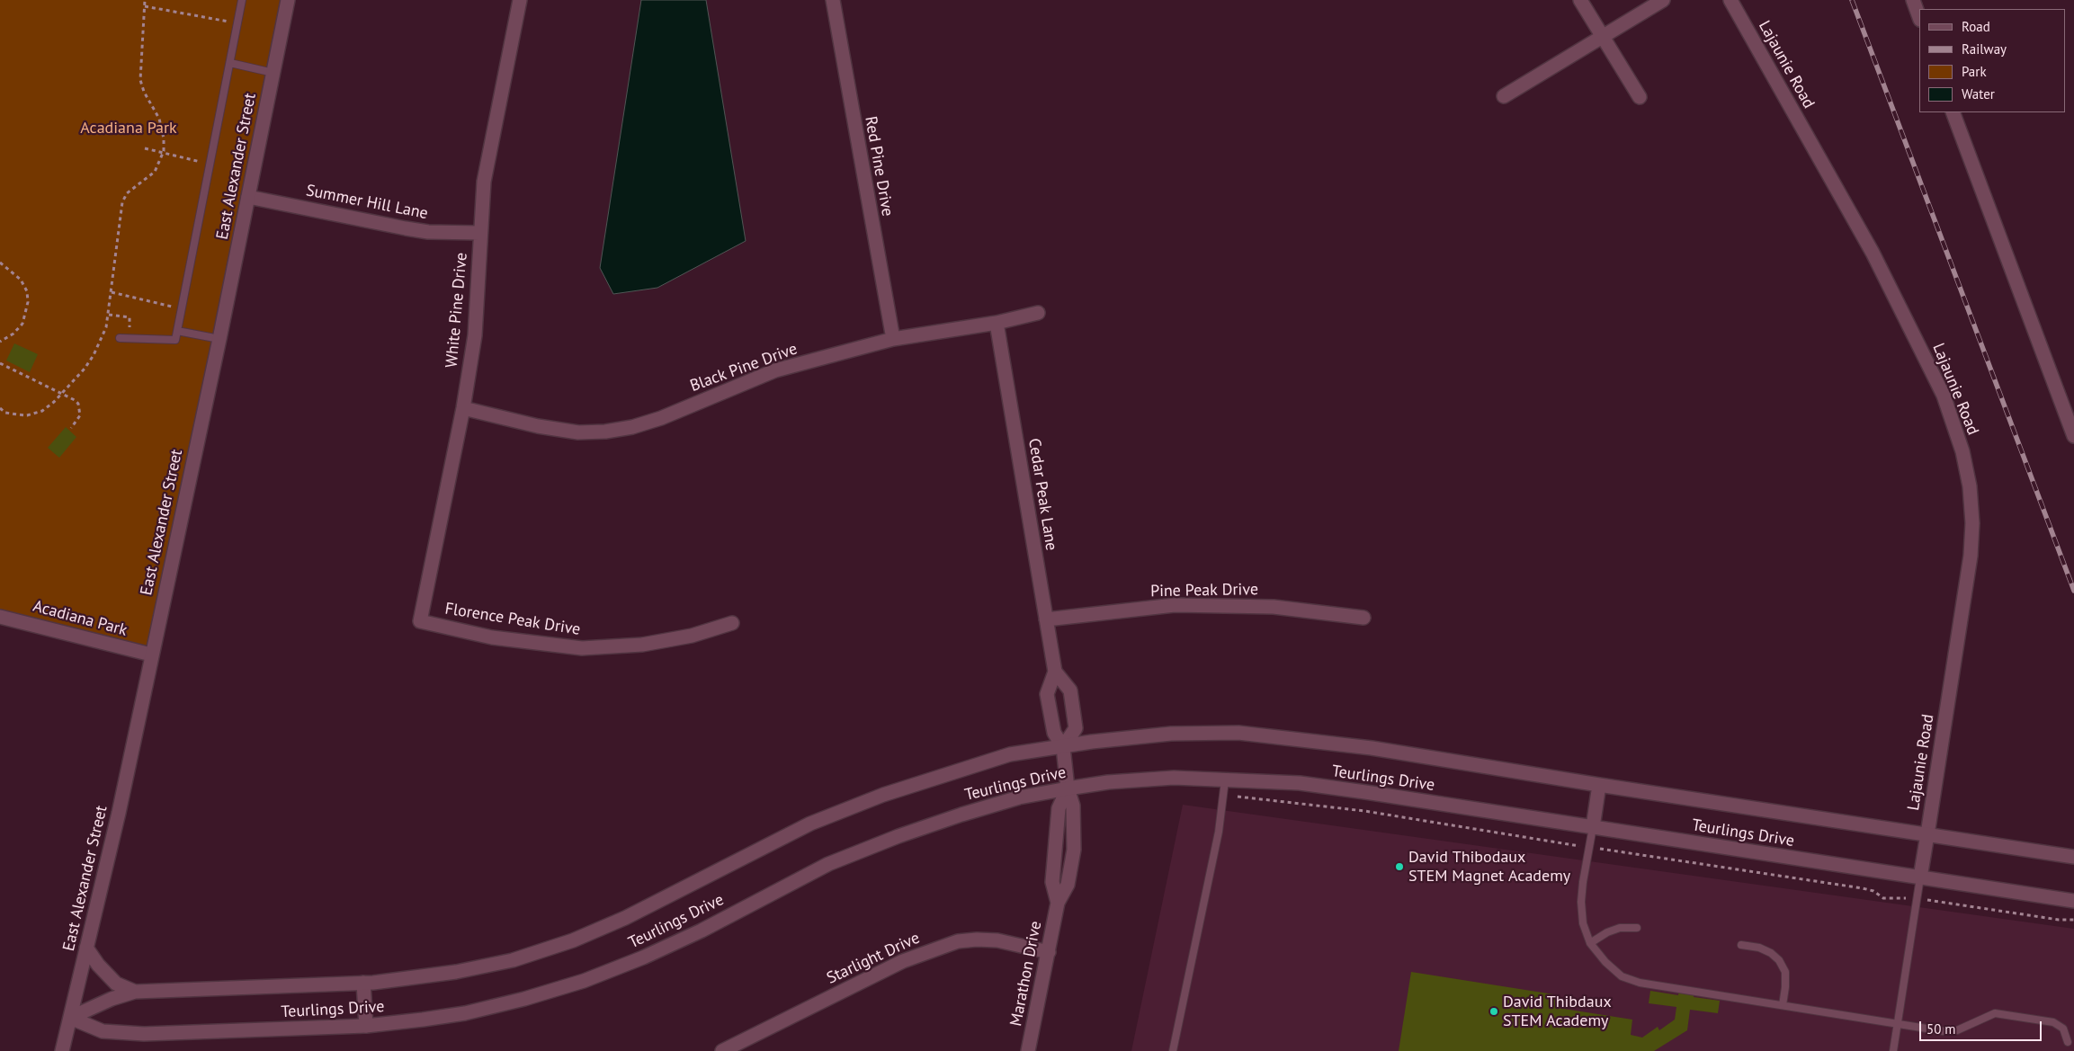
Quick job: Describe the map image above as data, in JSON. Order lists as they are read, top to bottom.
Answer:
{
  "streets": {
    "street": [
      "Lajaunie Road",
      "East Alexander Street",
      "Red Pine Drive",
      "Summer Hill Lane",
      "White Pine Drive",
      "Black Pine Drive",
      "Cedar Peak Lane",
      "Pine Peak Drive",
      "Acadiana Park",
      "Florence Peak Drive",
      "Teurlings Drive",
      "Starlight Drive",
      "Marathon Drive"
    ]
  },
  "crossings": [
    ["Lajaunie Road", "Teurlings Drive"],
    ["East Alexander Street", "Summer Hill Lane"],
    ["East Alexander Street", "Acadiana Park"],
    ["East Alexander Street", "Teurlings Drive"],
    ["Red Pine Drive", "Black Pine Drive"],
    ["Summer Hill Lane", "White Pine Drive"],
    ["White Pine Drive", "Black Pine Drive"],
    ["White Pine Drive", "Florence Peak Drive"],
    ["Black Pine Drive", "Cedar Peak Lane"],
    ["Cedar Peak Lane", "Pine Peak Drive"],
    ["Teurlings Drive", "Marathon Drive"],
    ["Starlight Drive", "Marathon Drive"]
  ],
  "parks": ["Acadiana Park"],
  "places": ["David Thibodaux STEM Magnet Academy", "David Thibdaux STEM Academy"],
  "legend": [
    "Road",
    "Railway",
    "Park",
    "Water"
  ],
  "scale_bar": "50 m"
}
